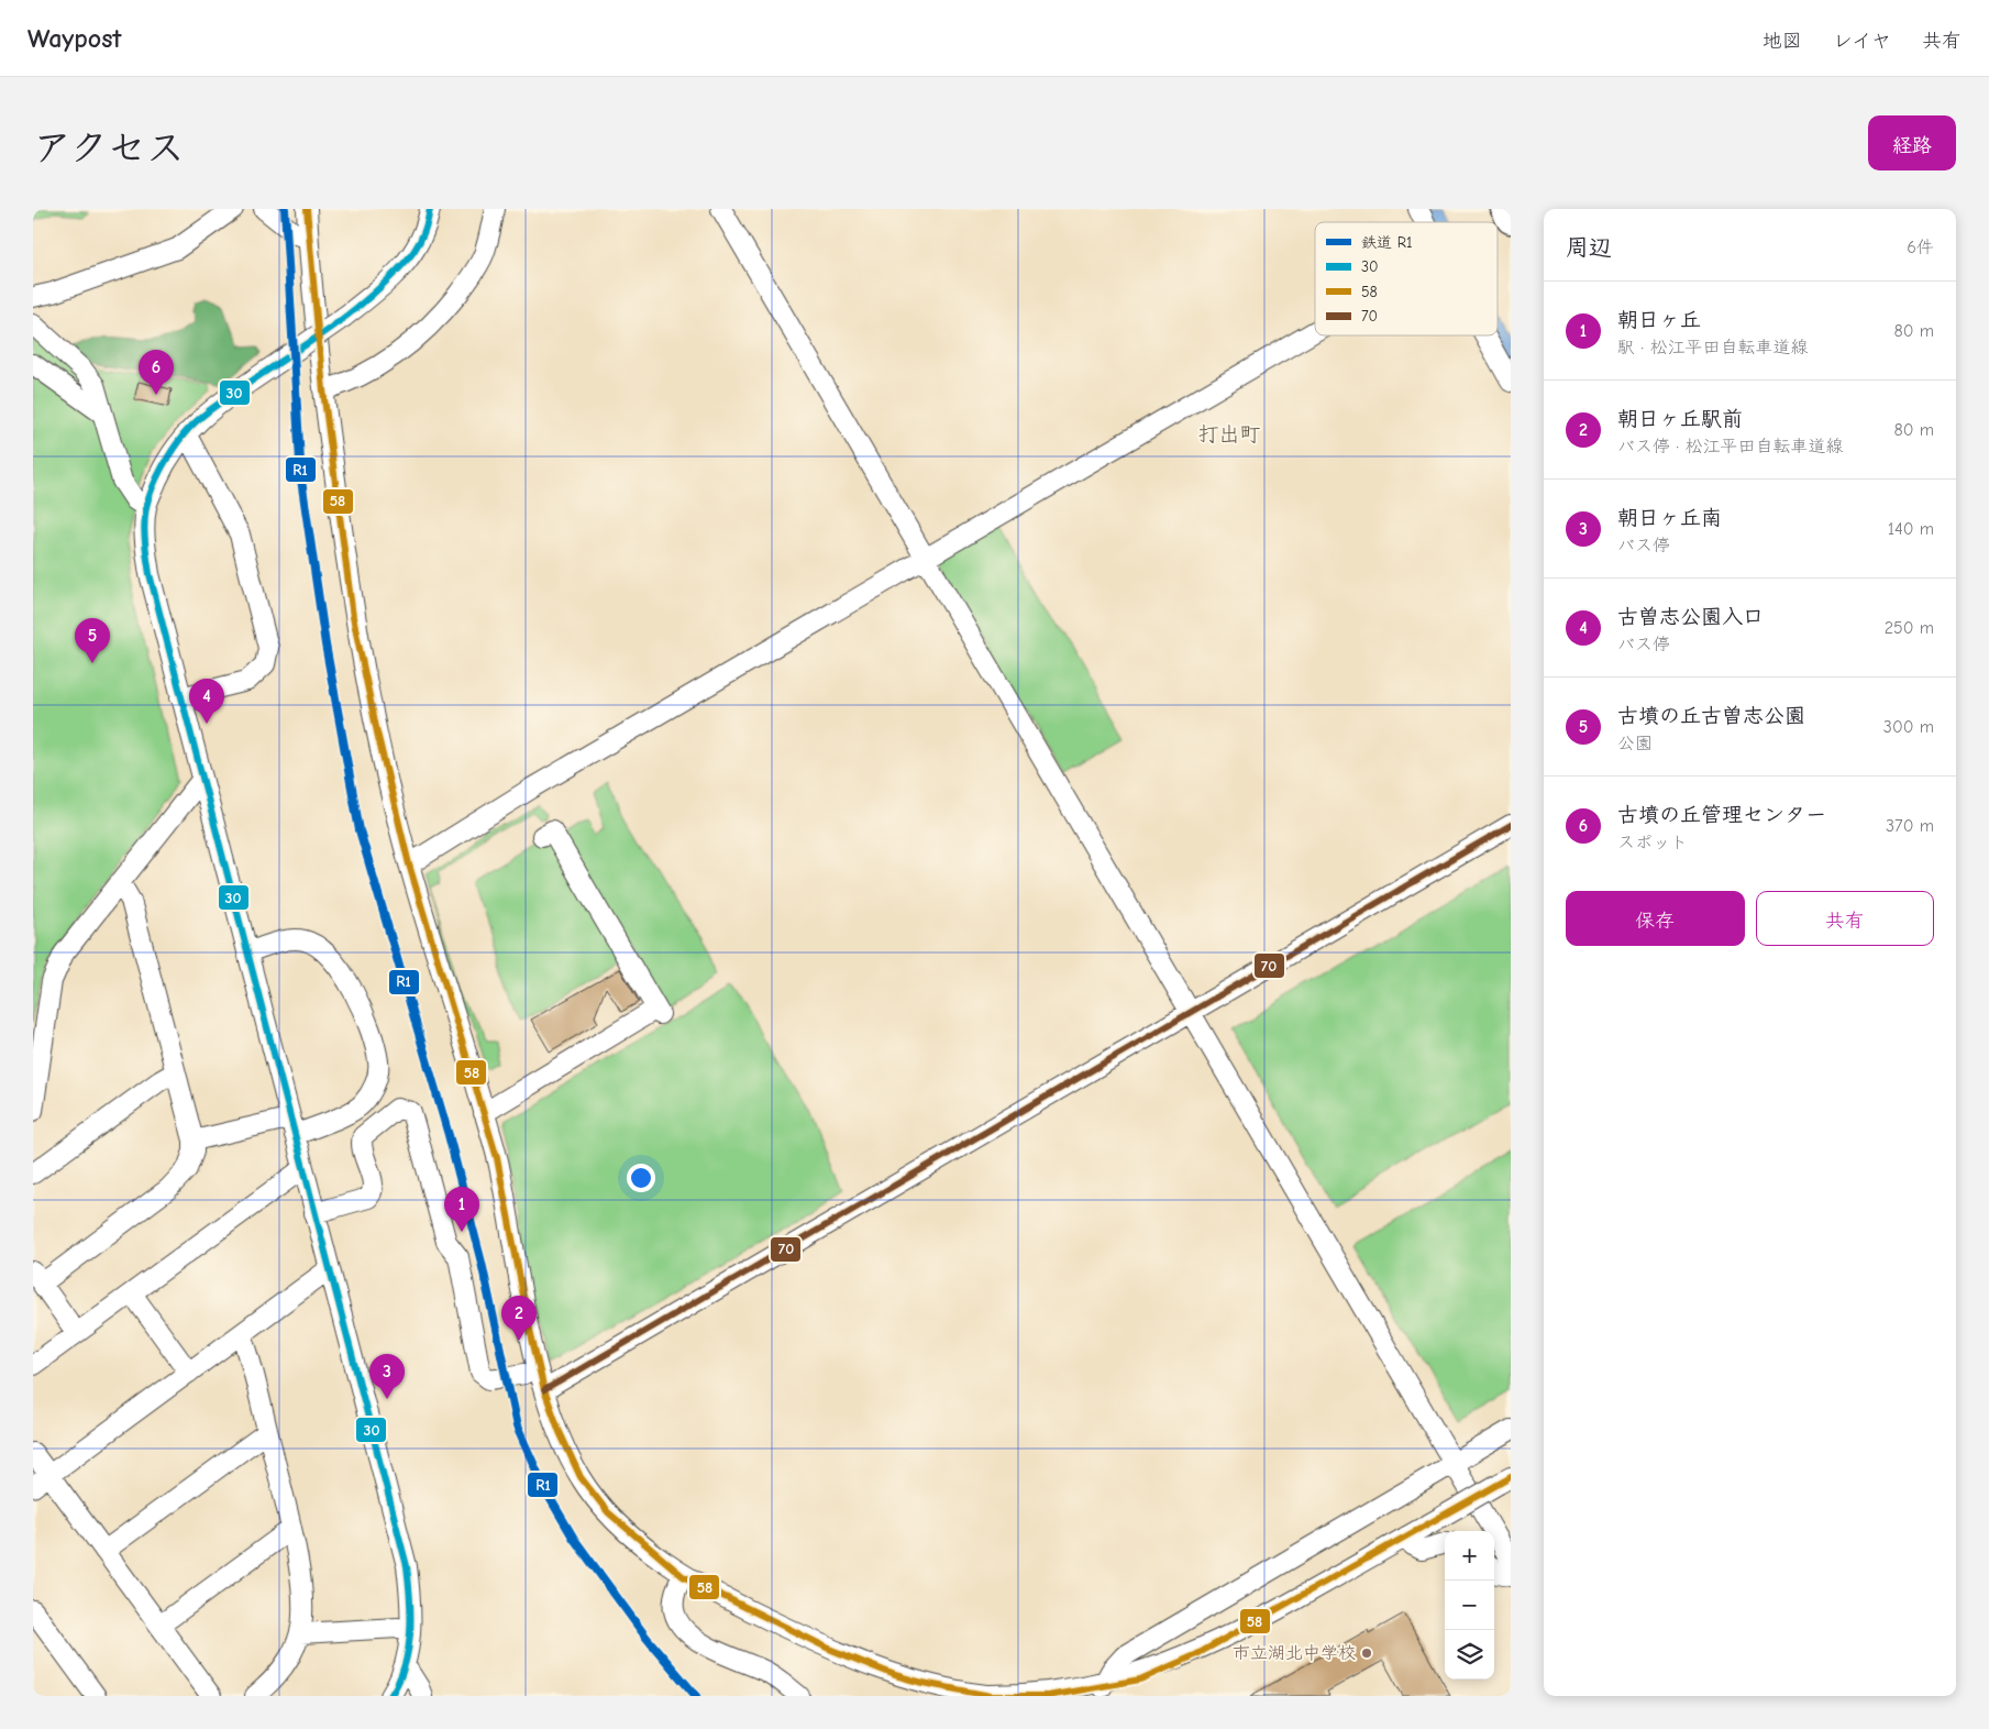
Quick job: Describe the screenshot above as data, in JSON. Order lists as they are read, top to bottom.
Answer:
{
  "districts": ["打出町"],
  "places": ["市立湖北中学校"],
  "lines": [
    "rail line R1",
    "transit line 30",
    "transit line 58",
    "transit line 70"
  ],
  "legend": [
    "鉄道 R1",
    "30",
    "58",
    "70"
  ],
  "page": {
    "header": "Waypost",
    "nav": ["地図", "レイヤ", "共有"],
    "title": "アクセス",
    "buttons": [
      "経路",
      ["保存", "共有"]
    ],
    "heading": ["周辺", "6件"],
    "list": [
      {
        "mark": "1",
        "name": "朝日ヶ丘",
        "note": "駅 · 松江平田自転車道線",
        "value": "80 m"
      },
      {
        "mark": "2",
        "name": "朝日ヶ丘駅前",
        "note": "バス停 · 松江平田自転車道線",
        "value": "80 m"
      },
      {
        "mark": "3",
        "name": "朝日ヶ丘南",
        "note": "バス停",
        "value": "140 m"
      },
      {
        "mark": "4",
        "name": "古曽志公園入口",
        "note": "バス停",
        "value": "250 m"
      },
      {
        "mark": "5",
        "name": "古墳の丘古曽志公園",
        "note": "公園",
        "value": "300 m"
      },
      {
        "mark": "6",
        "name": "古墳の丘管理センター",
        "note": "スポット",
        "value": "370 m"
      }
    ],
    "pins": [
      "6",
      "5",
      "4",
      "1",
      "2",
      "3"
    ],
    "map_buttons": ["+", "−"]
  }
}
